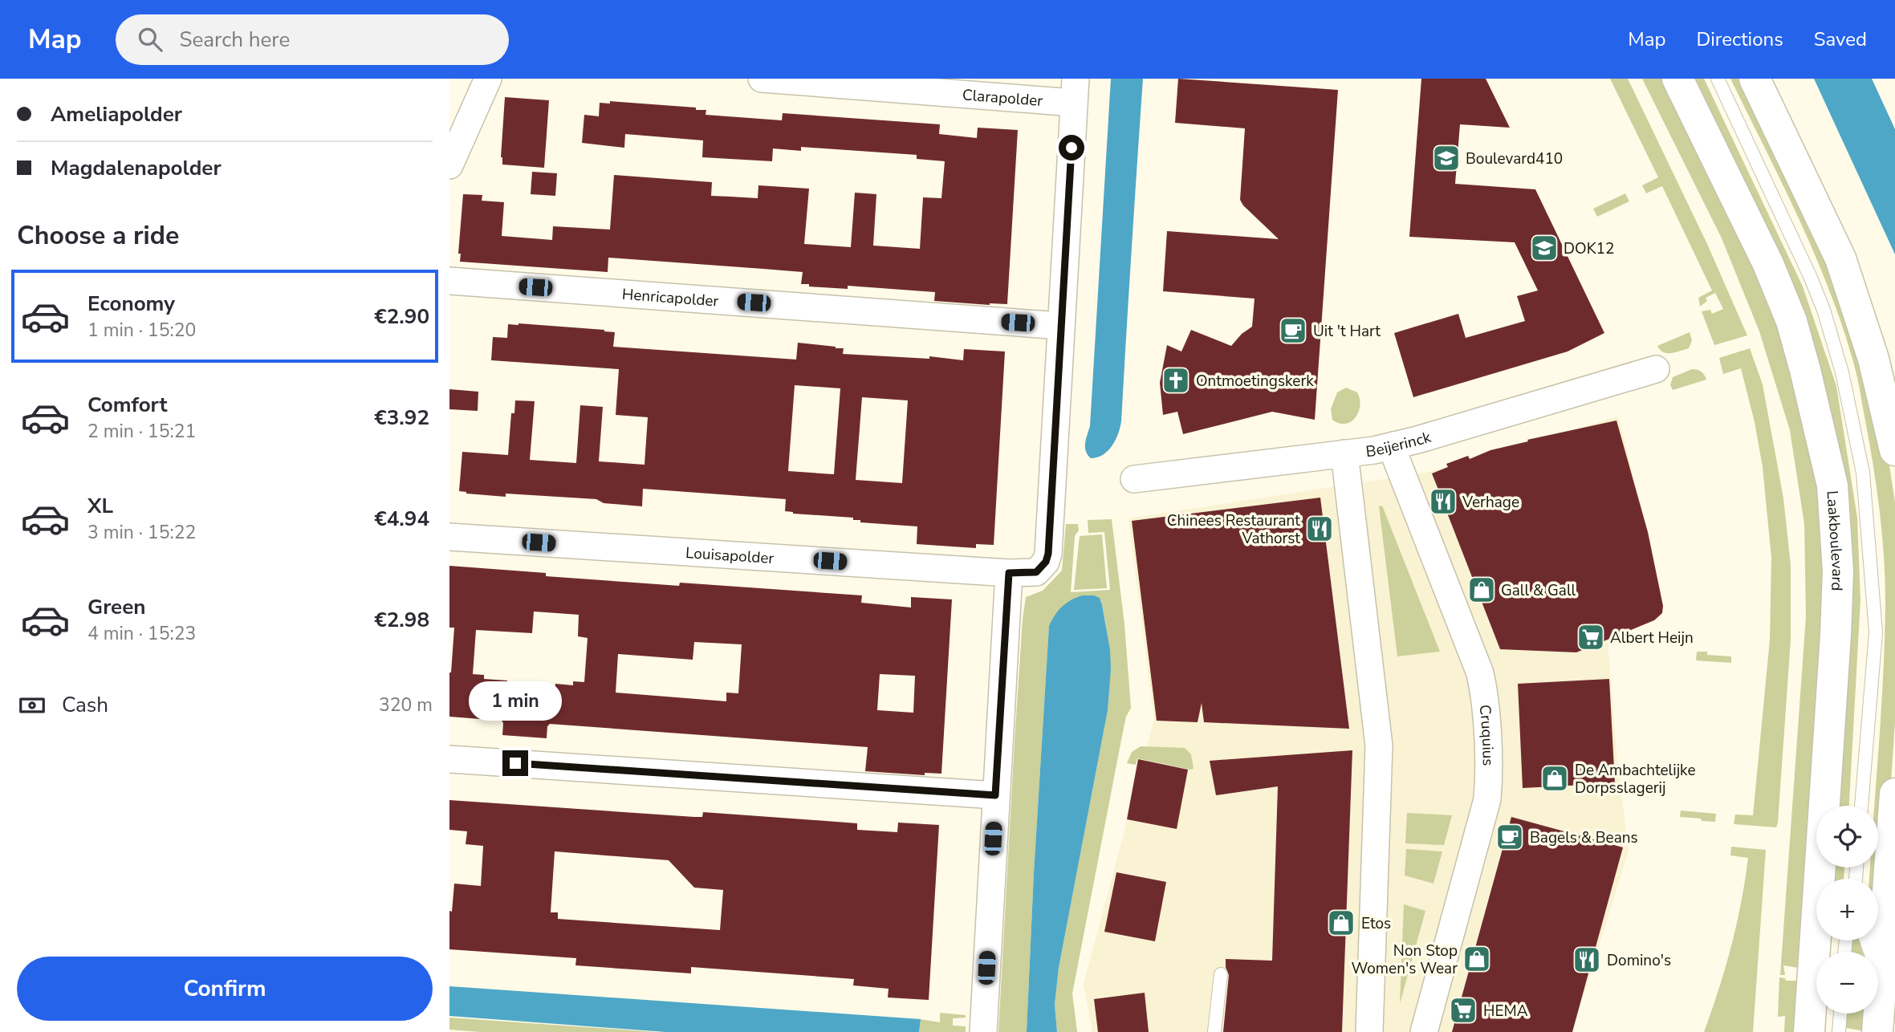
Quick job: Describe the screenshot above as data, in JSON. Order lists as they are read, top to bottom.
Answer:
{
  "streets": {
    "main road": ["Laakboulevard"],
    "street": [
      "Clarapolder",
      "Henricapolder",
      "Beijerinck",
      "Louisapolder",
      "Cruquius"
    ]
  },
  "crossings": [
    ["Henricapolder", "Louisapolder"],
    ["Beijerinck", "Cruquius"]
  ],
  "places": {
    "school or university": ["Boulevard410", "DOK12"],
    "cafe": ["Uit 't Hart", "Bagels & Beans"],
    "church": ["Ontmoetingskerk"],
    "restaurant": ["Verhage", "Chinees Restaurant Vathorst", "Domino's"],
    "shop": [
      "Gall & Gall",
      "De Ambachtelijke Dorpsslagerij",
      "Etos",
      "Non Stop Women's Wear"
    ],
    "supermarket": ["Albert Heijn", "HEMA"]
  },
  "page": {
    "header": "Map",
    "search": "Search here",
    "nav": ["Map", "Directions", "Saved"],
    "banner": ["Ameliapolder", "Magdalenapolder"],
    "heading": "Choose a ride",
    "list": [
      {
        "name": "Economy",
        "note": "1 min · 15:20",
        "value": "€2.90"
      },
      {
        "name": "Comfort",
        "note": "2 min · 15:21",
        "value": "€3.92"
      },
      {
        "name": "XL",
        "note": "3 min · 15:22",
        "value": "€4.94"
      },
      {
        "name": "Green",
        "note": "4 min · 15:23",
        "value": "€2.98"
      }
    ],
    "pay": ["Cash", "320 m"],
    "bubble": "1 min",
    "map_buttons": ["+", "−"],
    "buttons": "Confirm"
  }
}
